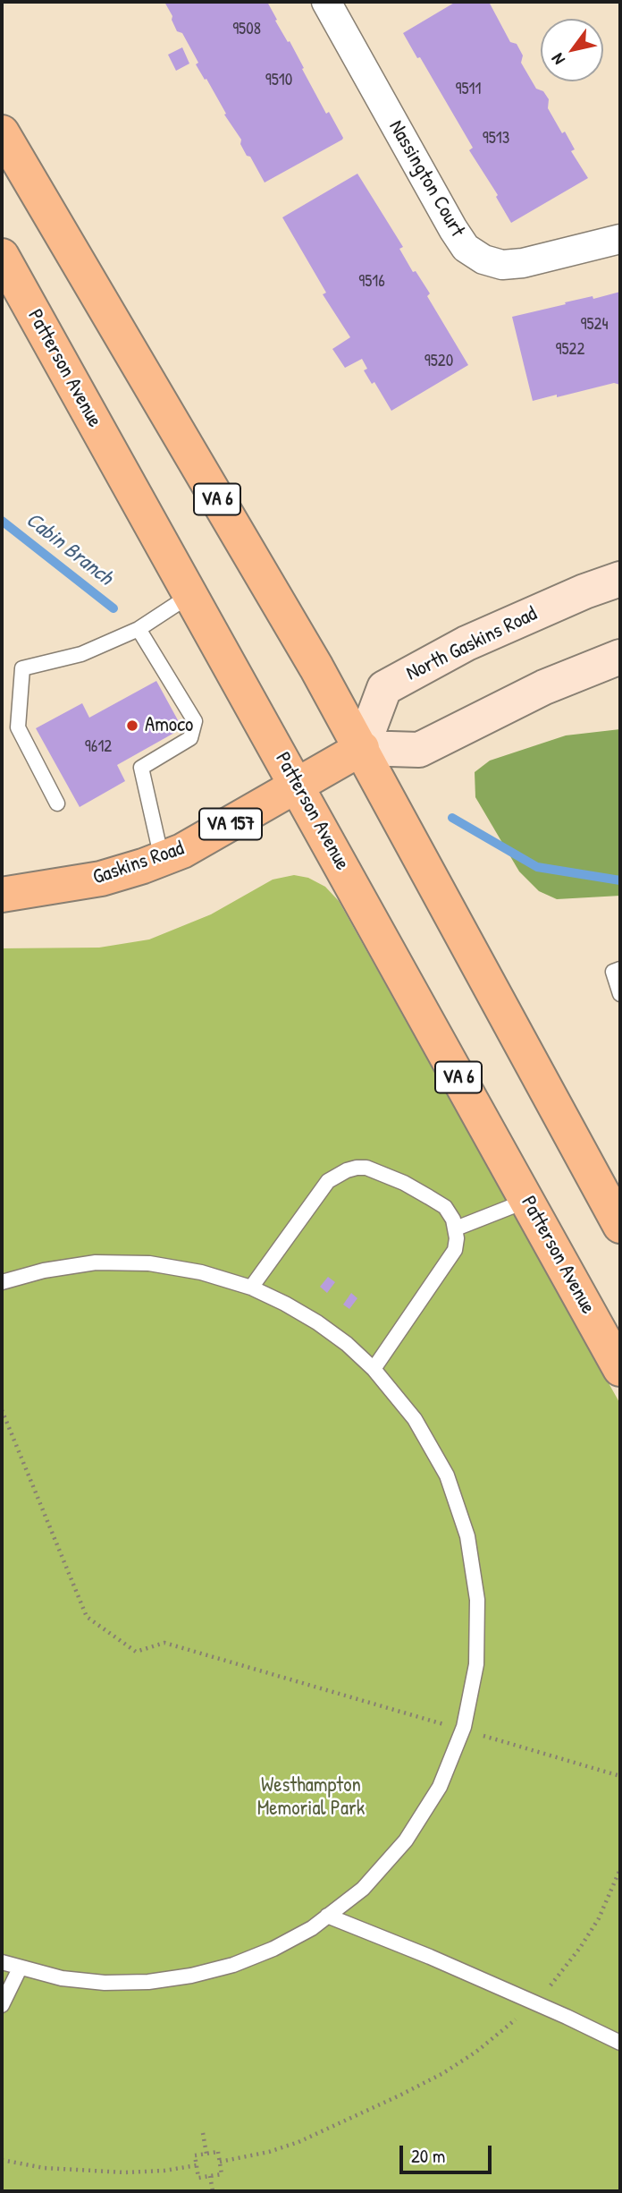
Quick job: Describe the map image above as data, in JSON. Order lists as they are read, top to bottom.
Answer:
{
  "streets": {
    "main road": [
      "Patterson Avenue",
      "VA 6",
      "North Gaskins Road",
      "VA 157",
      "Gaskins Road"
    ],
    "street": ["Nassington Court"]
  },
  "crossings": [
    ["Patterson Avenue", "VA 157"],
    ["Patterson Avenue", "Gaskins Road"],
    ["VA 6", "North Gaskins Road"],
    ["VA 6", "VA 157"],
    ["North Gaskins Road", "VA 157"],
    ["VA 157", "Gaskins Road"]
  ],
  "water": ["Cabin Branch"],
  "parks": ["Westhampton Memorial Park"],
  "places": ["Amoco"],
  "house_numbers": [
    "9508",
    "9510",
    "9511",
    "9513",
    "9516",
    "9524",
    "9522",
    "9520",
    "9612"
  ],
  "scale_bar": "20 m",
  "north": "bottom left"
}
